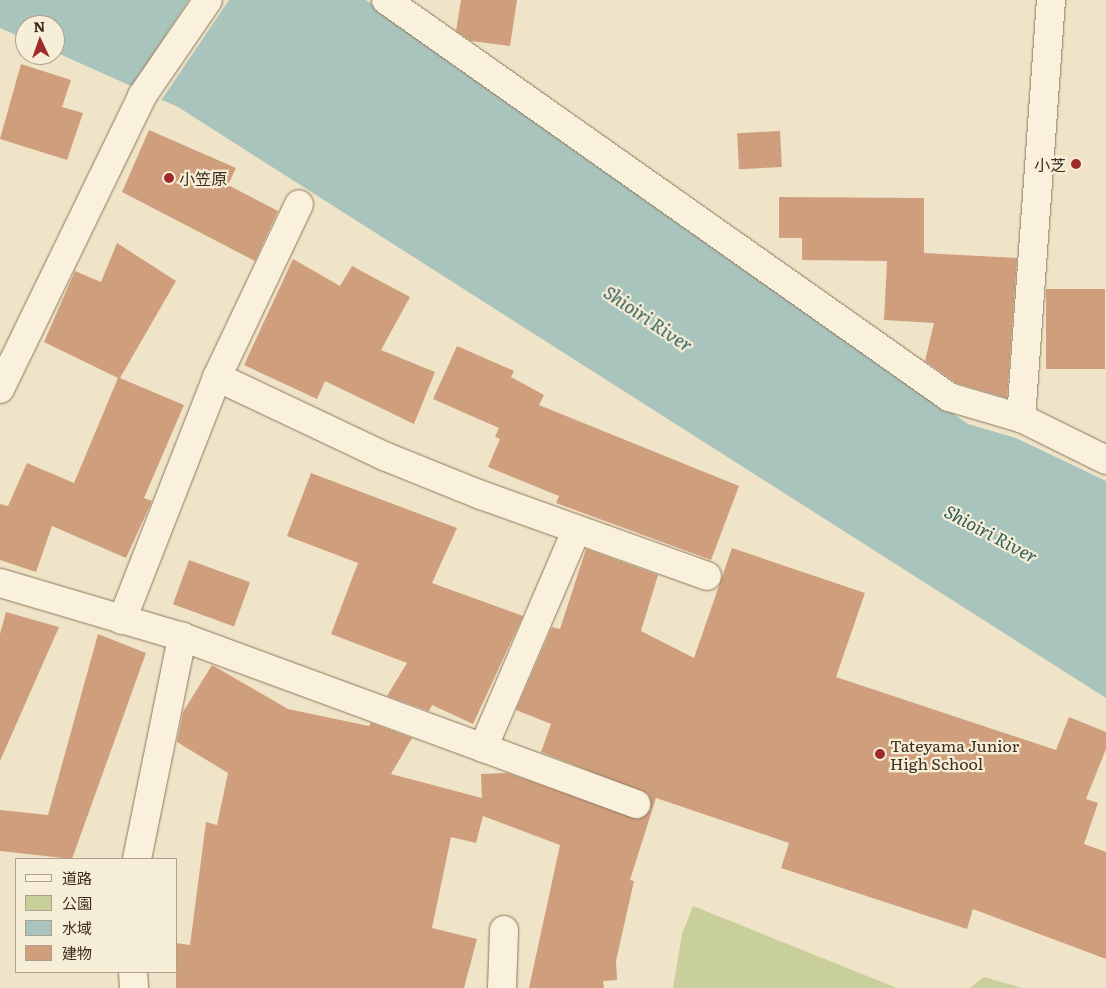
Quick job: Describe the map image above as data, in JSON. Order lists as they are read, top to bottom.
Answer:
{
  "water": ["Shioiri River"],
  "places": ["小芝", "小笠原", "Tateyama Junior High School"],
  "legend": [
    "道路",
    "公園",
    "水域",
    "建物"
  ],
  "north": "top"
}
